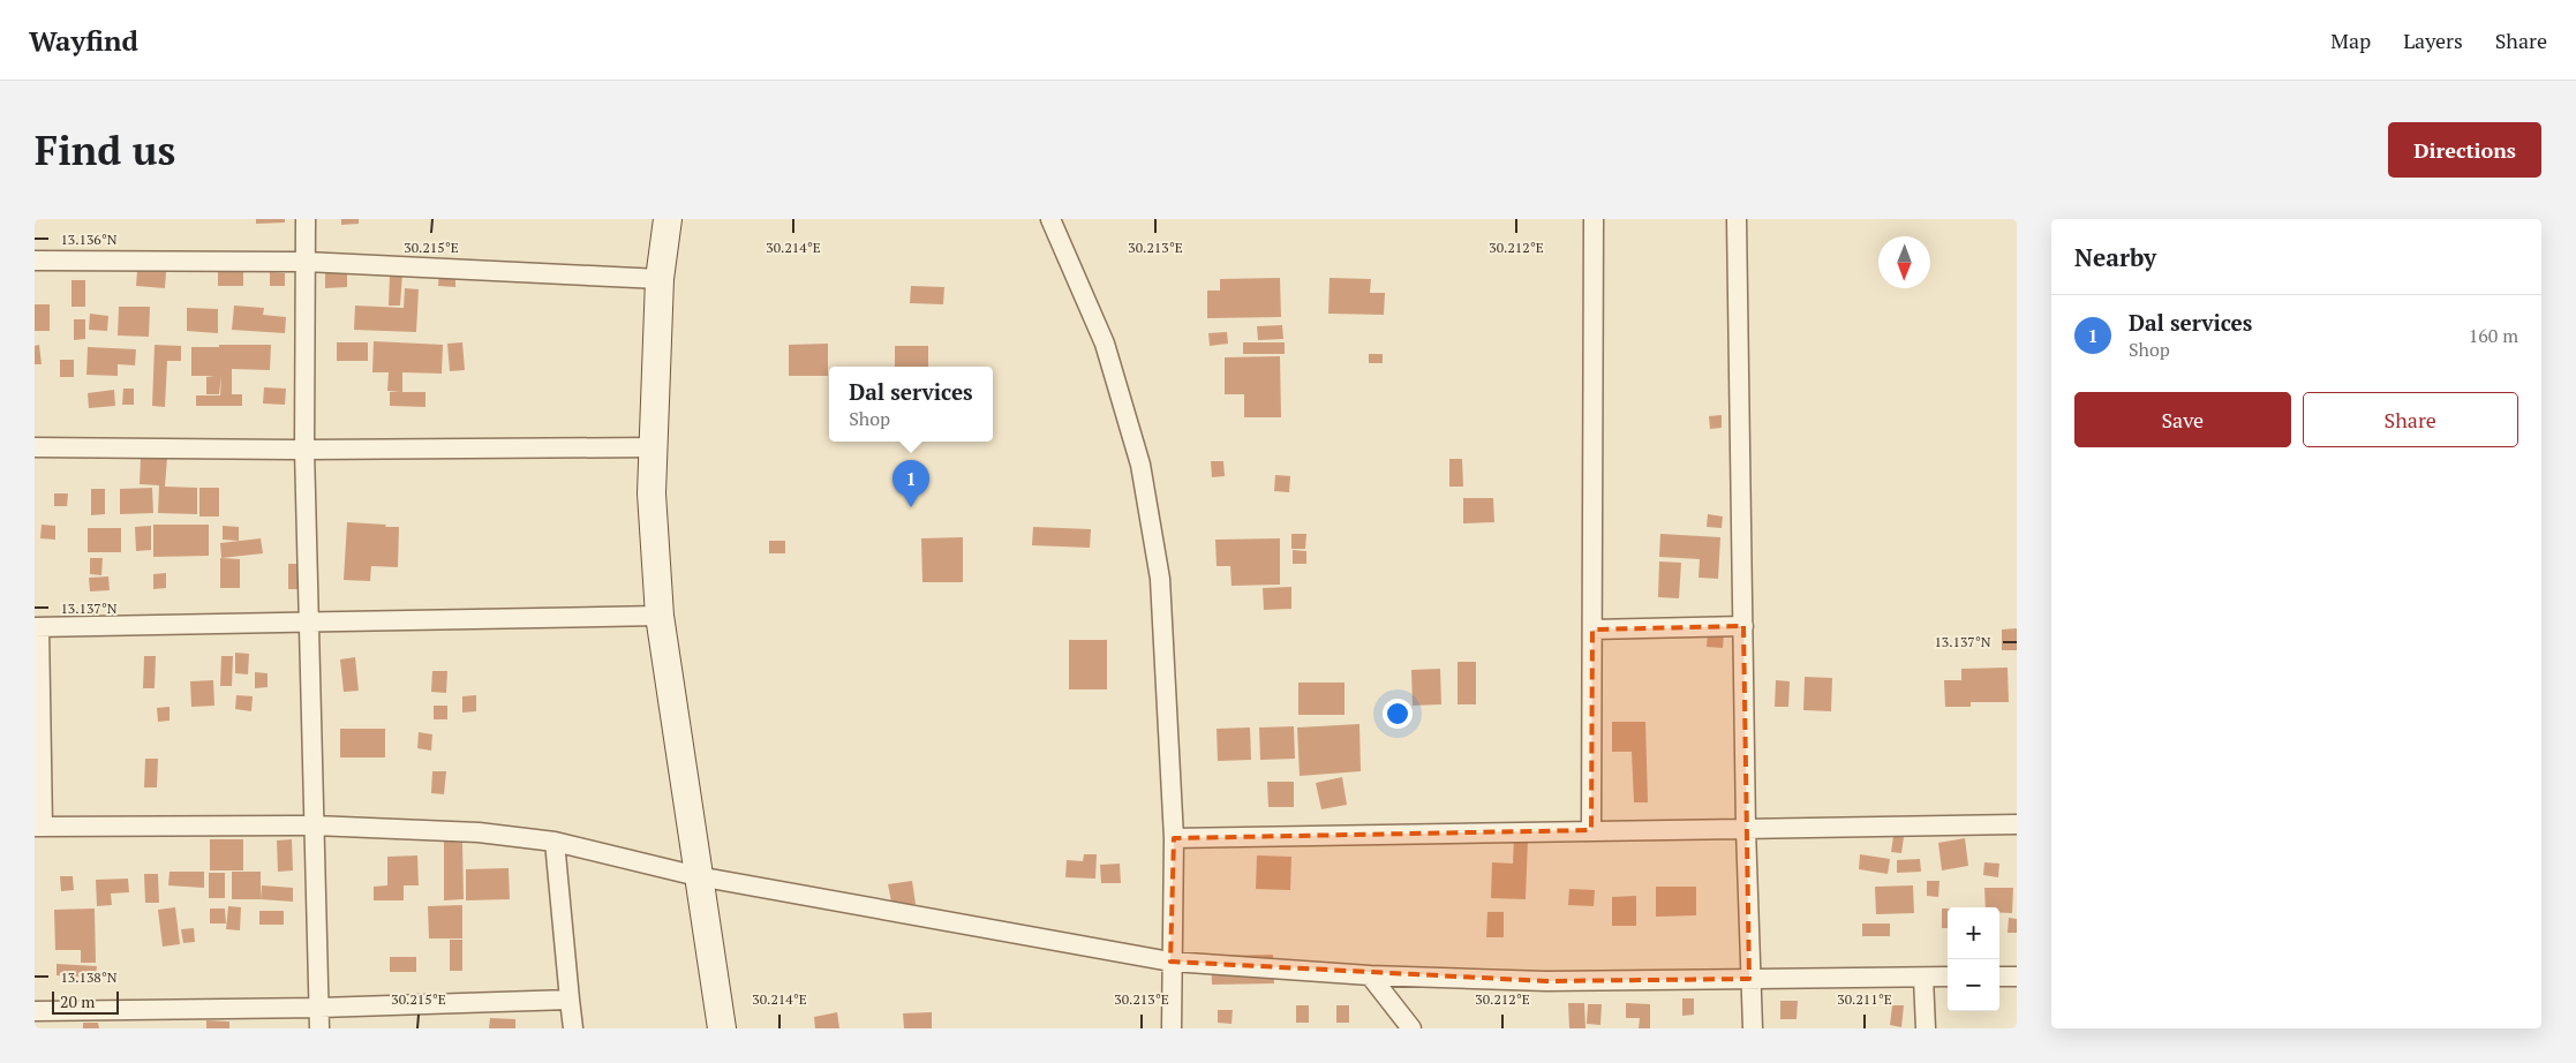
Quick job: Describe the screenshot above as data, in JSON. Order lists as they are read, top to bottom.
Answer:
{
  "scale_bar": "20 m",
  "north": "bottom",
  "page": {
    "header": "Wayfind",
    "nav": ["Map", "Layers", "Share"],
    "buttons": [
      "Directions",
      ["Save", "Share"]
    ],
    "title": "Find us",
    "heading": "Nearby",
    "list": [
      {
        "mark": "1",
        "name": "Dal services",
        "note": "Shop",
        "value": "160 m"
      }
    ],
    "popup": ["Dal services", "Shop"],
    "pins": "1",
    "map_buttons": ["+", "−"],
    "scale": "20 m"
  },
  "coordinates": [
    "13.136°N",
    "30.215°E",
    "30.214°E",
    "30.213°E",
    "30.212°E",
    "13.137°N",
    "13.138°N",
    "30.211°E"
  ]
}
